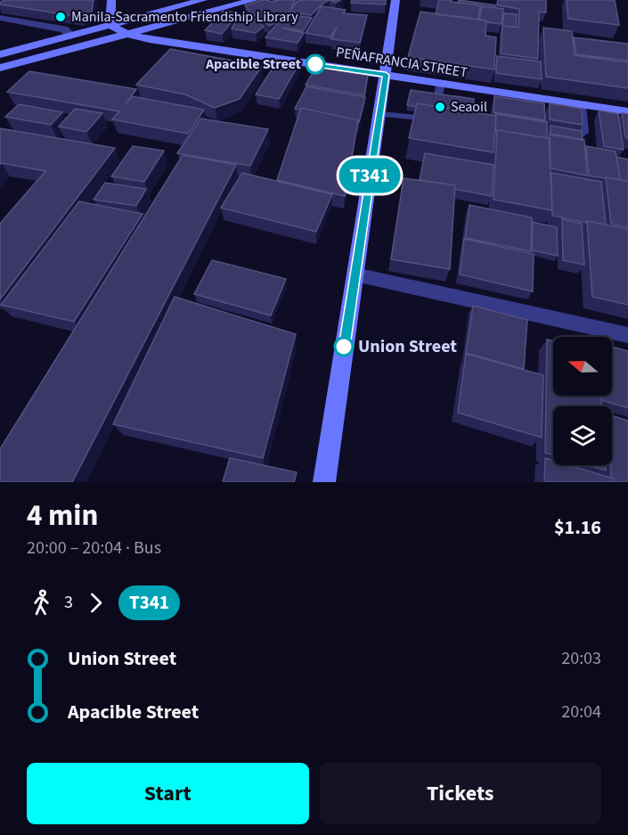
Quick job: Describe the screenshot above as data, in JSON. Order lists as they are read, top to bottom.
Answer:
{
  "streets": {
    "street": ["PEÑAFRANCIA STREET"]
  },
  "places": [
    "Manila-Sacramento Friendship Library",
    "Apacible Street",
    "Seaoil",
    "Union Street"
  ],
  "lines": ["bus line T341"],
  "north": "left",
  "page": {
    "on_map": "T341",
    "heading": ["4 min", "20:00 – 20:04 · Bus", "$1.16"],
    "legs": ["3", "T341"],
    "list": [
      {
        "name": "Union Street",
        "value": "20:03"
      },
      {
        "name": "Apacible Street",
        "value": "20:04"
      }
    ],
    "buttons": ["Start", "Tickets"]
  }
}
